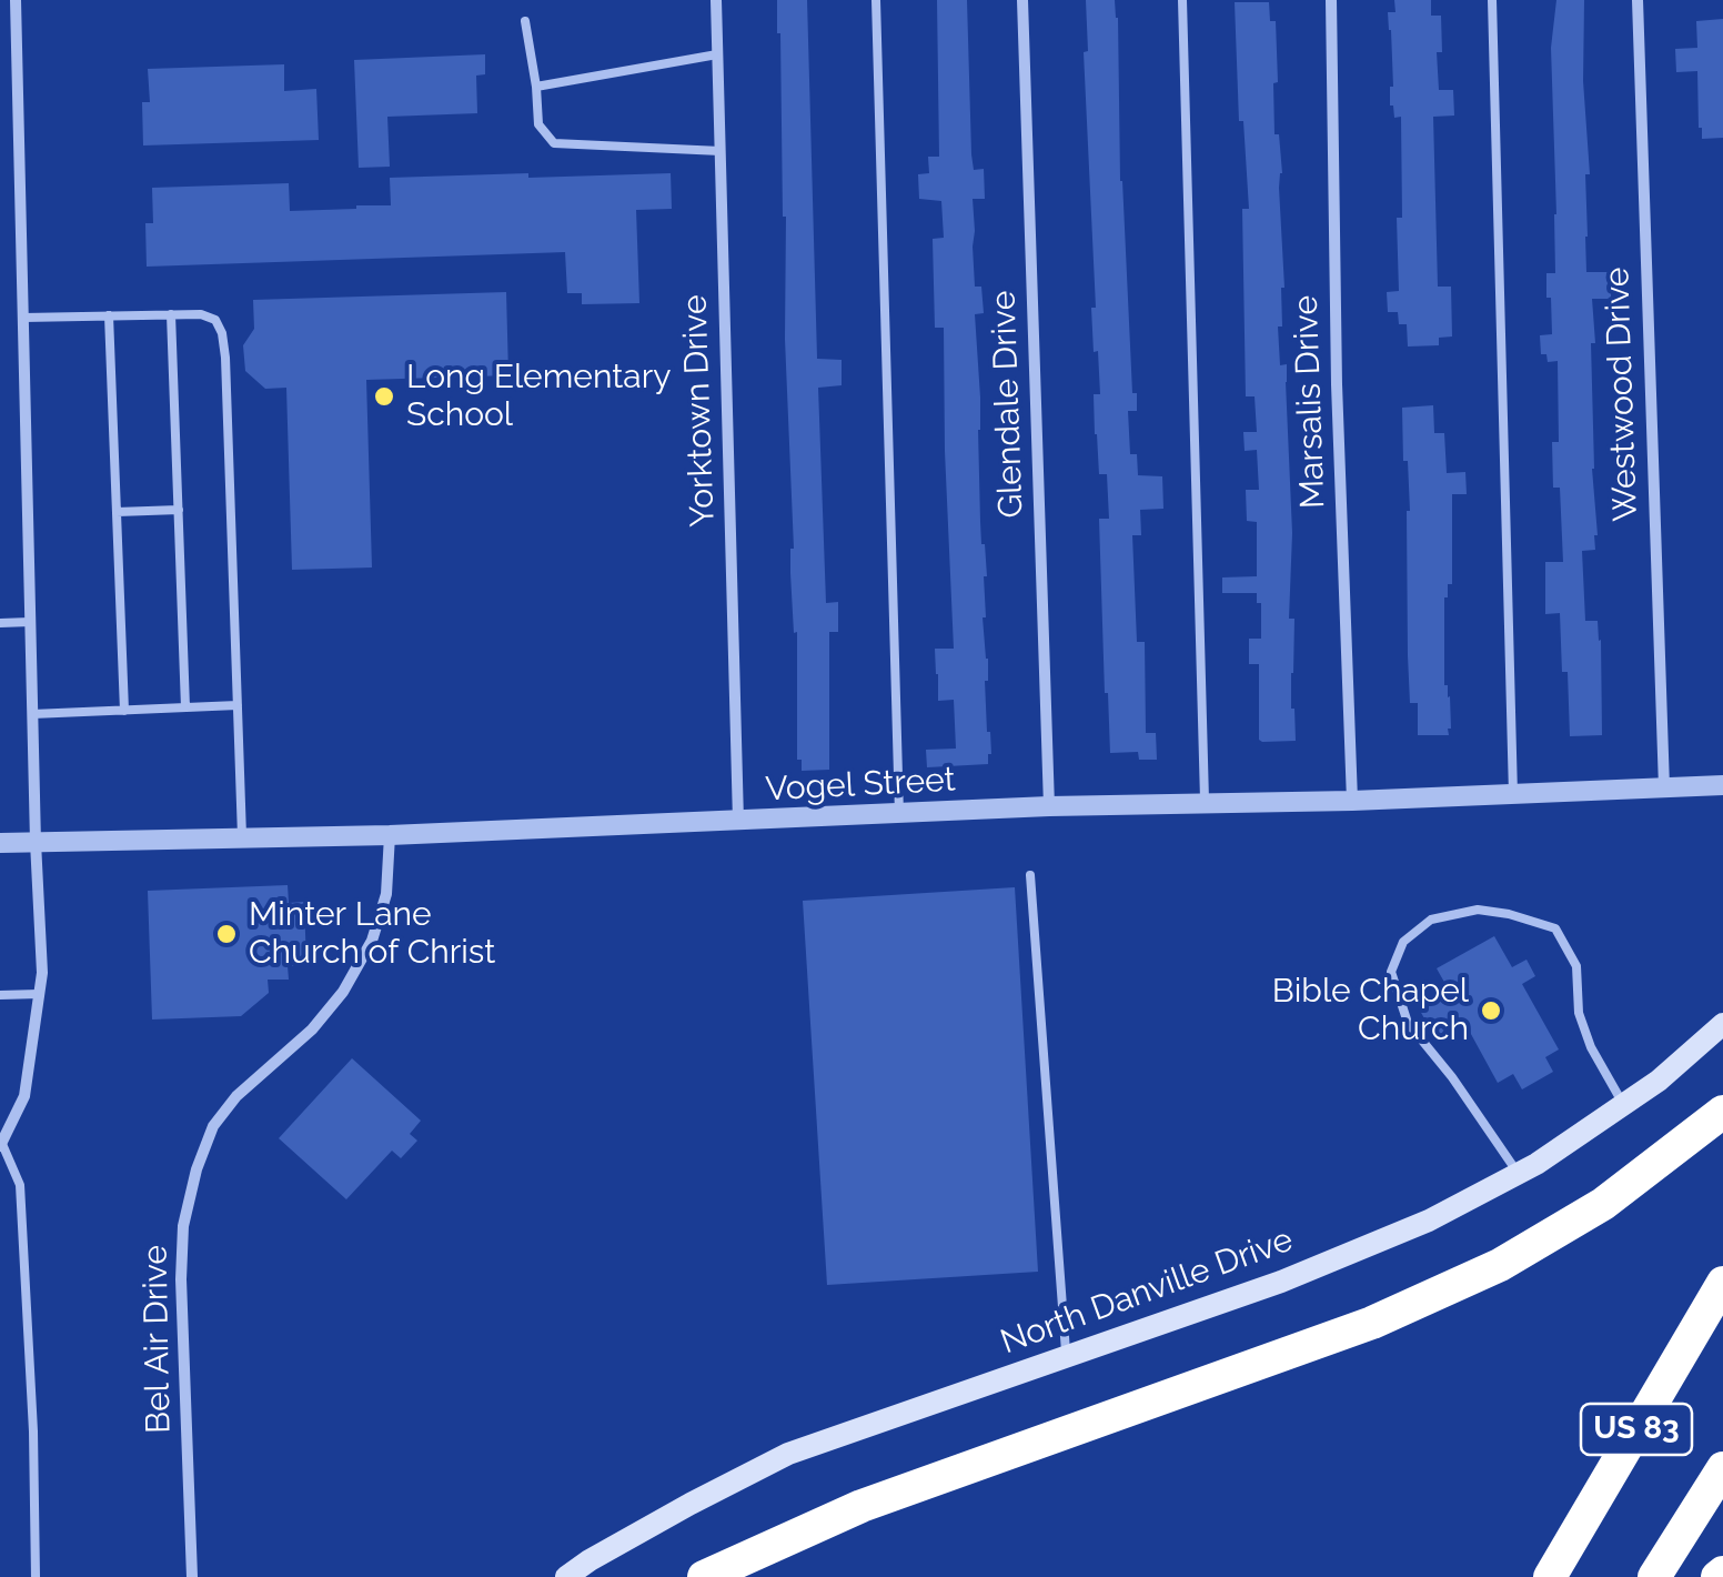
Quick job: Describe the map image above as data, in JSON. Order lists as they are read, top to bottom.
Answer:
{
  "streets": {
    "highway": ["US 83"],
    "main road": ["North Danville Drive"],
    "street": [
      "Westwood Drive",
      "Marsalis Drive",
      "Glendale Drive",
      "Yorktown Drive",
      "Vogel Street",
      "Bel Air Drive"
    ]
  },
  "crossings": [
    ["Westwood Drive", "Vogel Street"],
    ["Marsalis Drive", "Vogel Street"],
    ["Glendale Drive", "Vogel Street"],
    ["Yorktown Drive", "Vogel Street"],
    ["Vogel Street", "Bel Air Drive"]
  ],
  "places": ["Long Elementary School", "Minter Lane Church of Christ", "Bible Chapel Church"]
}
